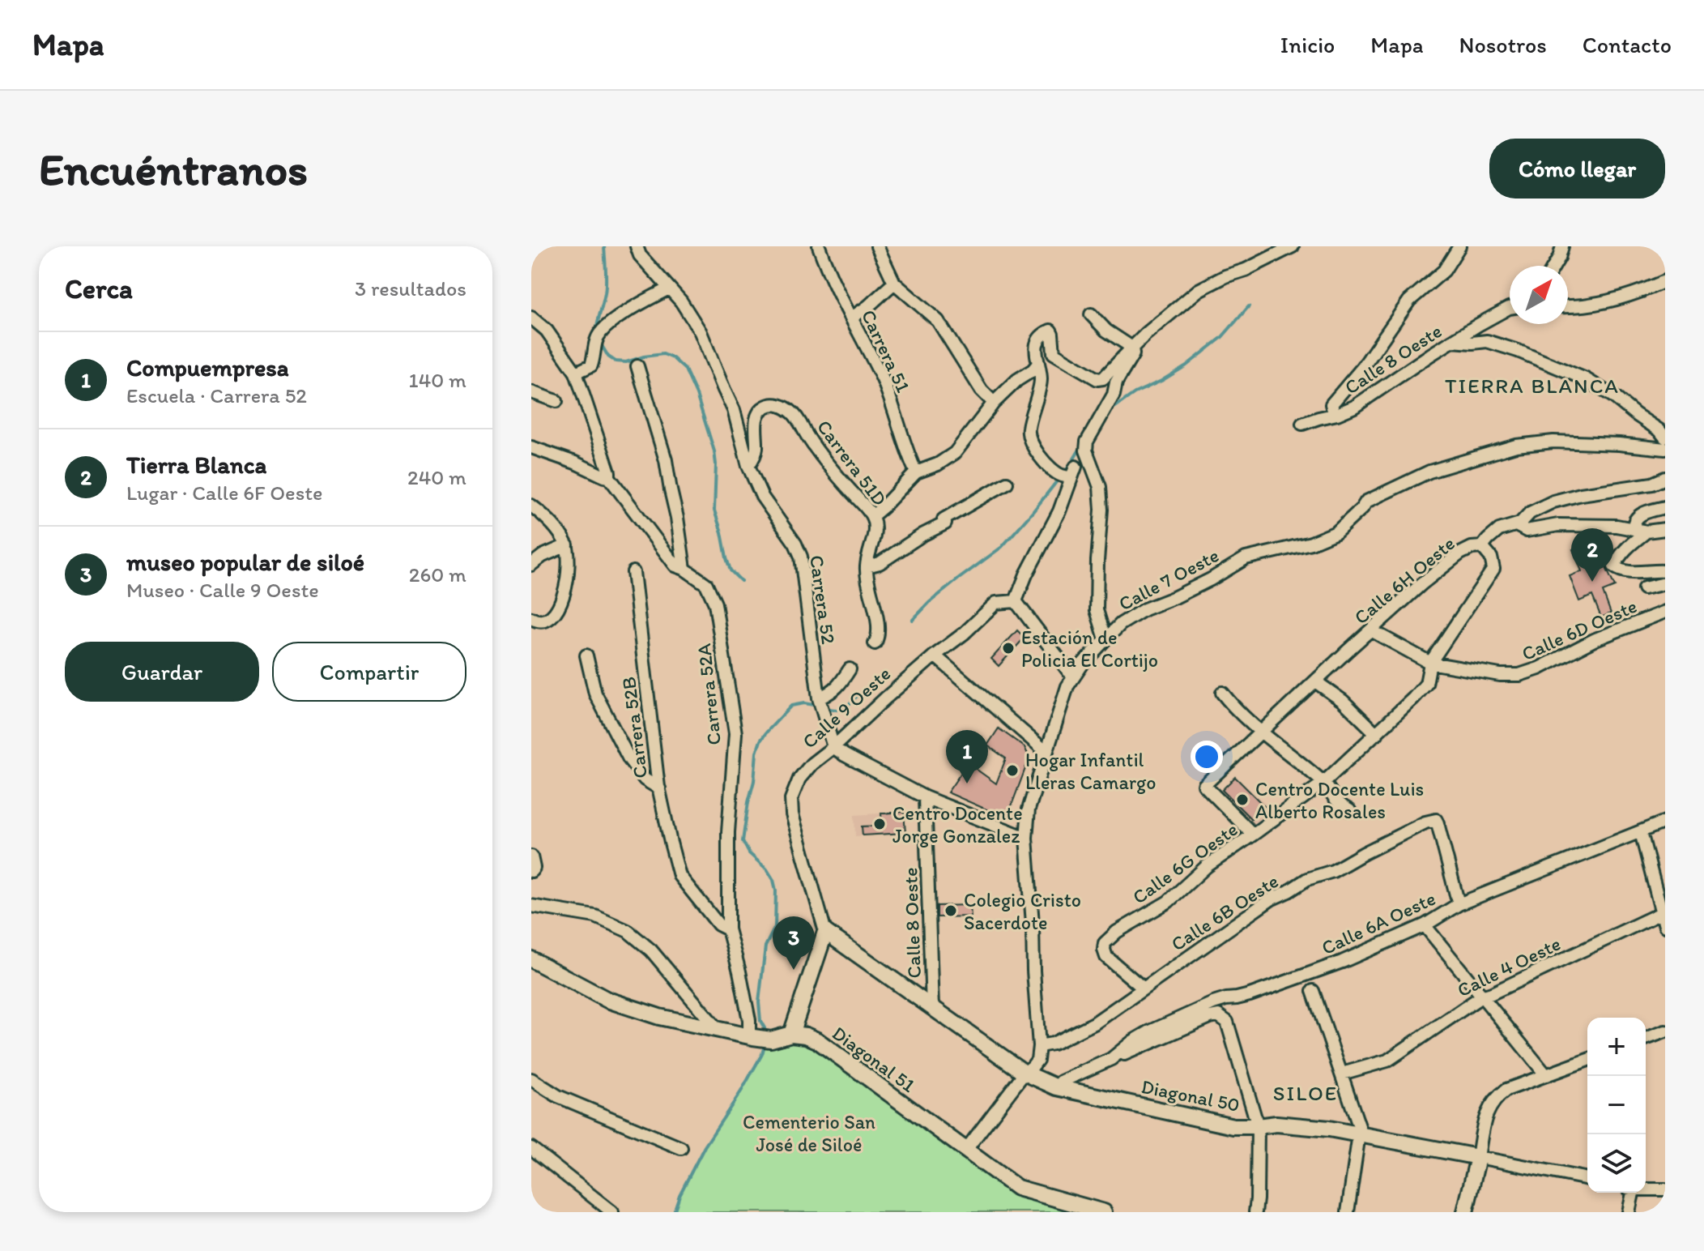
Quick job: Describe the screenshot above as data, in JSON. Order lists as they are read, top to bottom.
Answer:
{
  "streets": {
    "street": [
      "Carrera 51",
      "Calle 8 Oeste",
      "Carrera 51D",
      "Calle 7 Oeste",
      "Calle 6H Oeste",
      "Carrera 52",
      "Calle 6D Oeste",
      "Carrera 52A",
      "Calle 9 Oeste",
      "Carrera 52B",
      "Calle 6G Oeste",
      "Calle 6B Oeste",
      "Calle 6A Oeste",
      "Calle 4 Oeste",
      "Diagonal 51",
      "Diagonal 50"
    ]
  },
  "crossings": [
    ["Calle 8 Oeste", "Diagonal 50"],
    ["Carrera 51D", "Carrera 52"],
    ["Calle 7 Oeste", "Calle 6B Oeste"],
    ["Calle 6H Oeste", "Calle 6D Oeste"],
    ["Calle 6H Oeste", "Calle 6G Oeste"],
    ["Carrera 52", "Calle 9 Oeste"],
    ["Calle 6D Oeste", "Calle 6G Oeste"],
    ["Carrera 52A", "Carrera 52B"],
    ["Carrera 52A", "Diagonal 51"],
    ["Calle 9 Oeste", "Diagonal 50"],
    ["Calle 6G Oeste", "Calle 6B Oeste"],
    ["Calle 6B Oeste", "Calle 6A Oeste"],
    ["Calle 6A Oeste", "Diagonal 50"]
  ],
  "districts": ["TIERRA BLANCA", "SILOE"],
  "parks": ["Cementerio San José de Siloé"],
  "places": [
    "Estación de Policia El Cortijo",
    "Hogar Infantil Lleras Camargo",
    "Centro Docente Luis Alberto Rosales",
    "Centro Docente Jorge Gonzalez",
    "Colegio Cristo Sacerdote"
  ],
  "north": "top right",
  "page": {
    "header": "Mapa",
    "nav": [
      "Inicio",
      "Mapa",
      "Nosotros",
      "Contacto"
    ],
    "buttons": [
      "Cómo llegar",
      ["Guardar", "Compartir"]
    ],
    "title": "Encuéntranos",
    "heading": ["Cerca", "3 resultados"],
    "list": [
      {
        "mark": "1",
        "name": "Compuempresa",
        "note": "Escuela · Carrera 52",
        "value": "140 m"
      },
      {
        "mark": "2",
        "name": "Tierra Blanca",
        "note": "Lugar · Calle 6F Oeste",
        "value": "240 m"
      },
      {
        "mark": "3",
        "name": "museo popular de siloé",
        "note": "Museo · Calle 9 Oeste",
        "value": "260 m"
      }
    ],
    "pins": ["2", "1", "3"],
    "map_buttons": ["+", "−"]
  }
}
